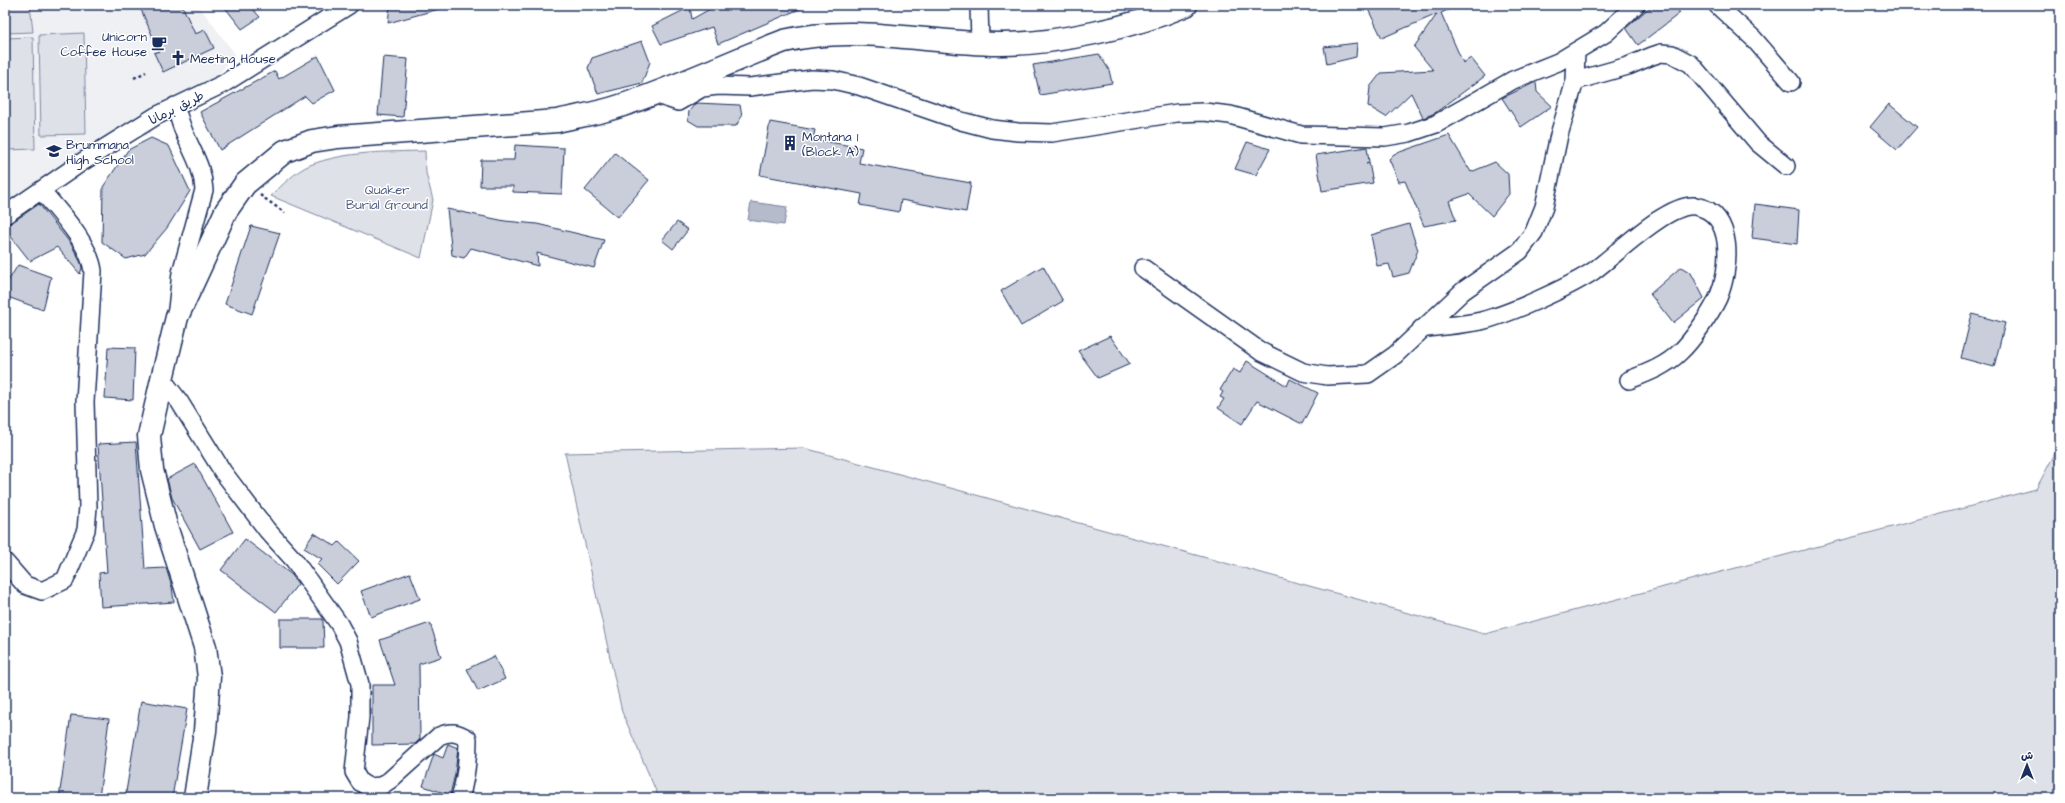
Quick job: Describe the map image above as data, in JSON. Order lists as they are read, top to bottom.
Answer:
{
  "streets": {
    "street": ["طريق برمانا"]
  },
  "parks": ["Quaker Burial Ground"],
  "places": {
    "cafe": ["Unicorn Coffee House"],
    "church": ["Meeting House"],
    "building": ["Montana 1 (Block A)"],
    "school or university": ["Brummana High School"]
  },
  "north": "top"
}
